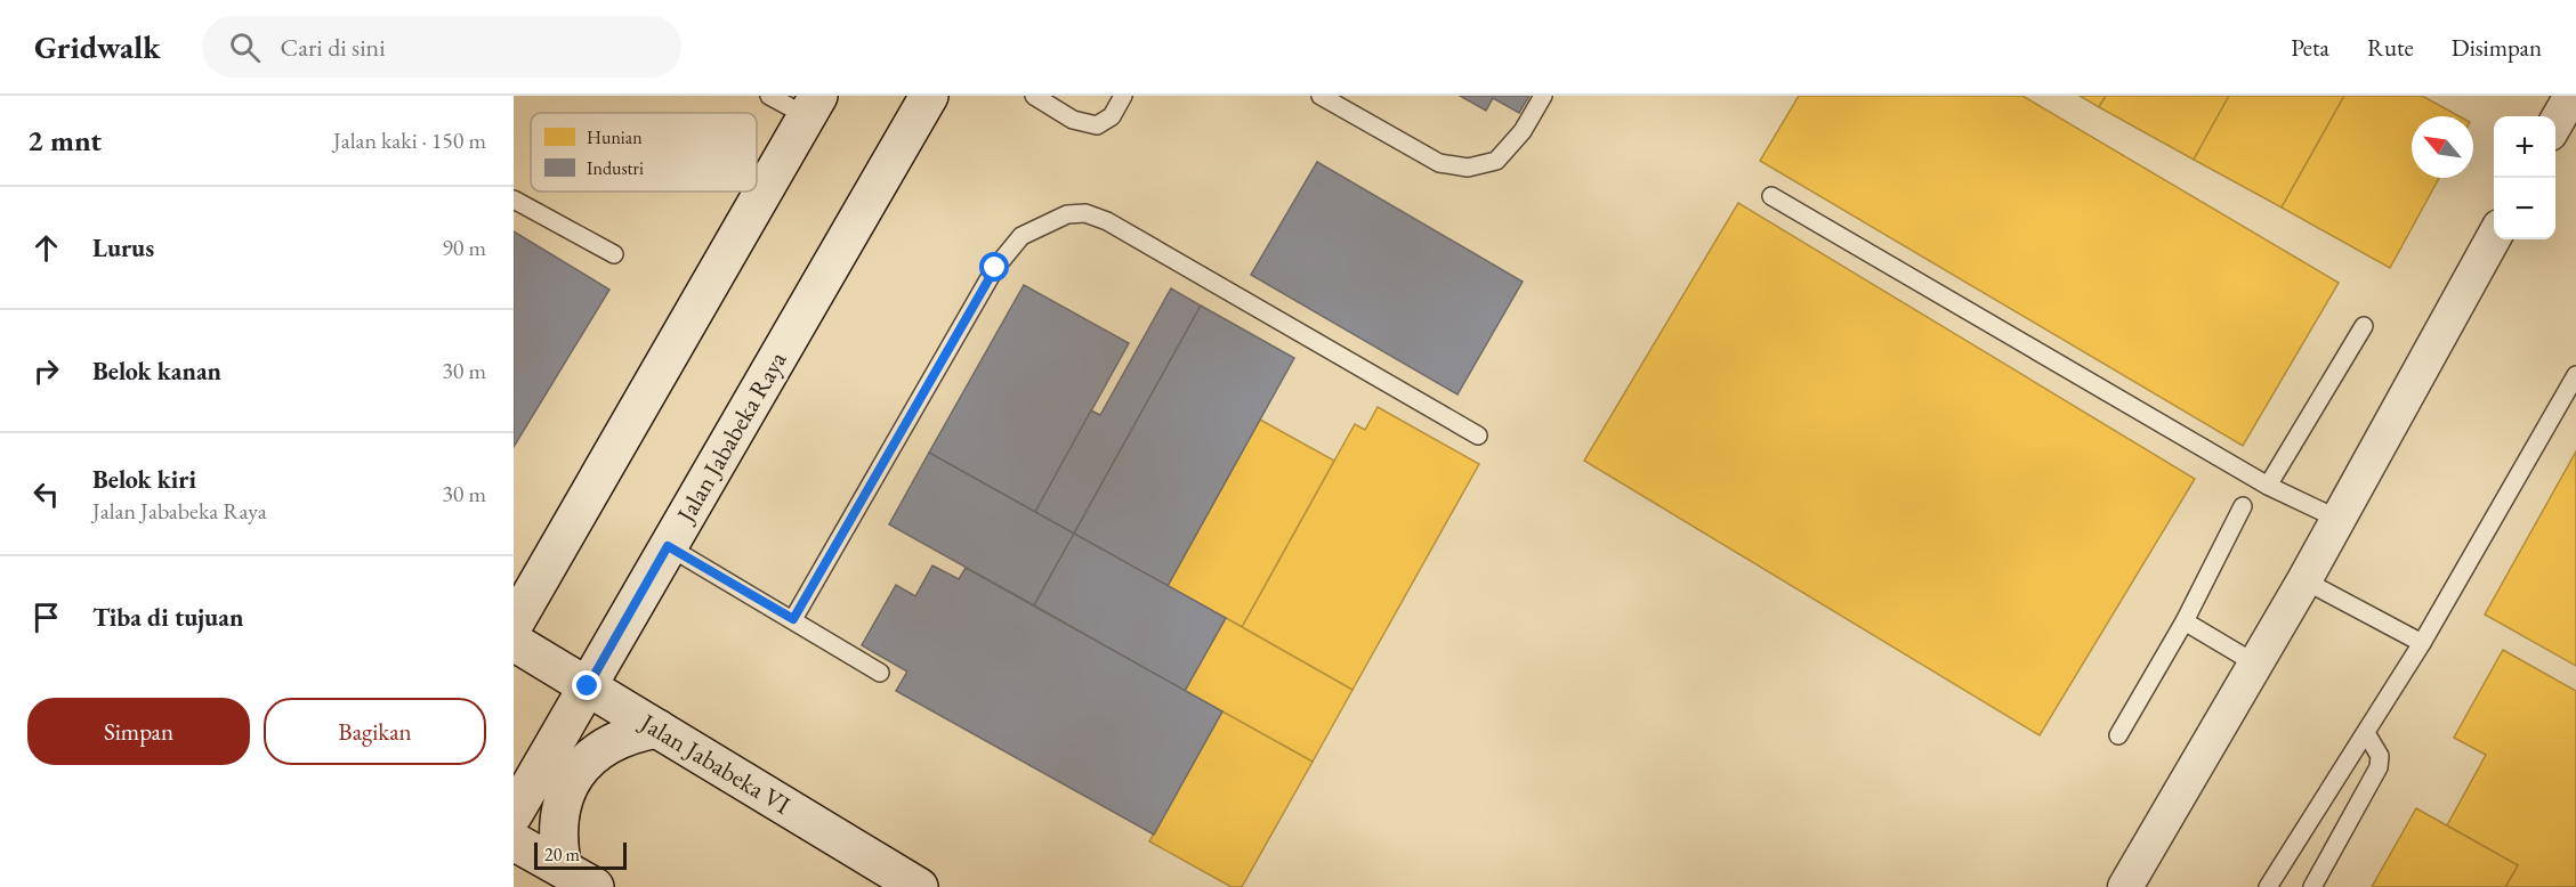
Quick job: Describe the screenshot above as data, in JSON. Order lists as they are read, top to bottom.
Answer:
{
  "streets": {
    "main road": ["Jalan Jababeka Raya", "Jalan Jababeka VI"]
  },
  "crossings": [
    ["Jalan Jababeka Raya", "Jalan Jababeka VI"]
  ],
  "legend": ["Hunian", "Industri"],
  "scale_bar": "20 m",
  "north": "top left",
  "page": {
    "header": "Gridwalk",
    "search": "Cari di sini",
    "nav": ["Peta", "Rute", "Disimpan"],
    "heading": ["2 mnt", "Jalan kaki · 150 m"],
    "map_buttons": ["+", "−"],
    "list": [
      ["Lurus", "90 m"],
      ["Belok kanan", "30 m"],
      ["Belok kiri", "Jalan Jababeka Raya", "30 m"],
      "Tiba di tujuan"
    ],
    "buttons": ["Simpan", "Bagikan"],
    "scale": "20 m"
  }
}
